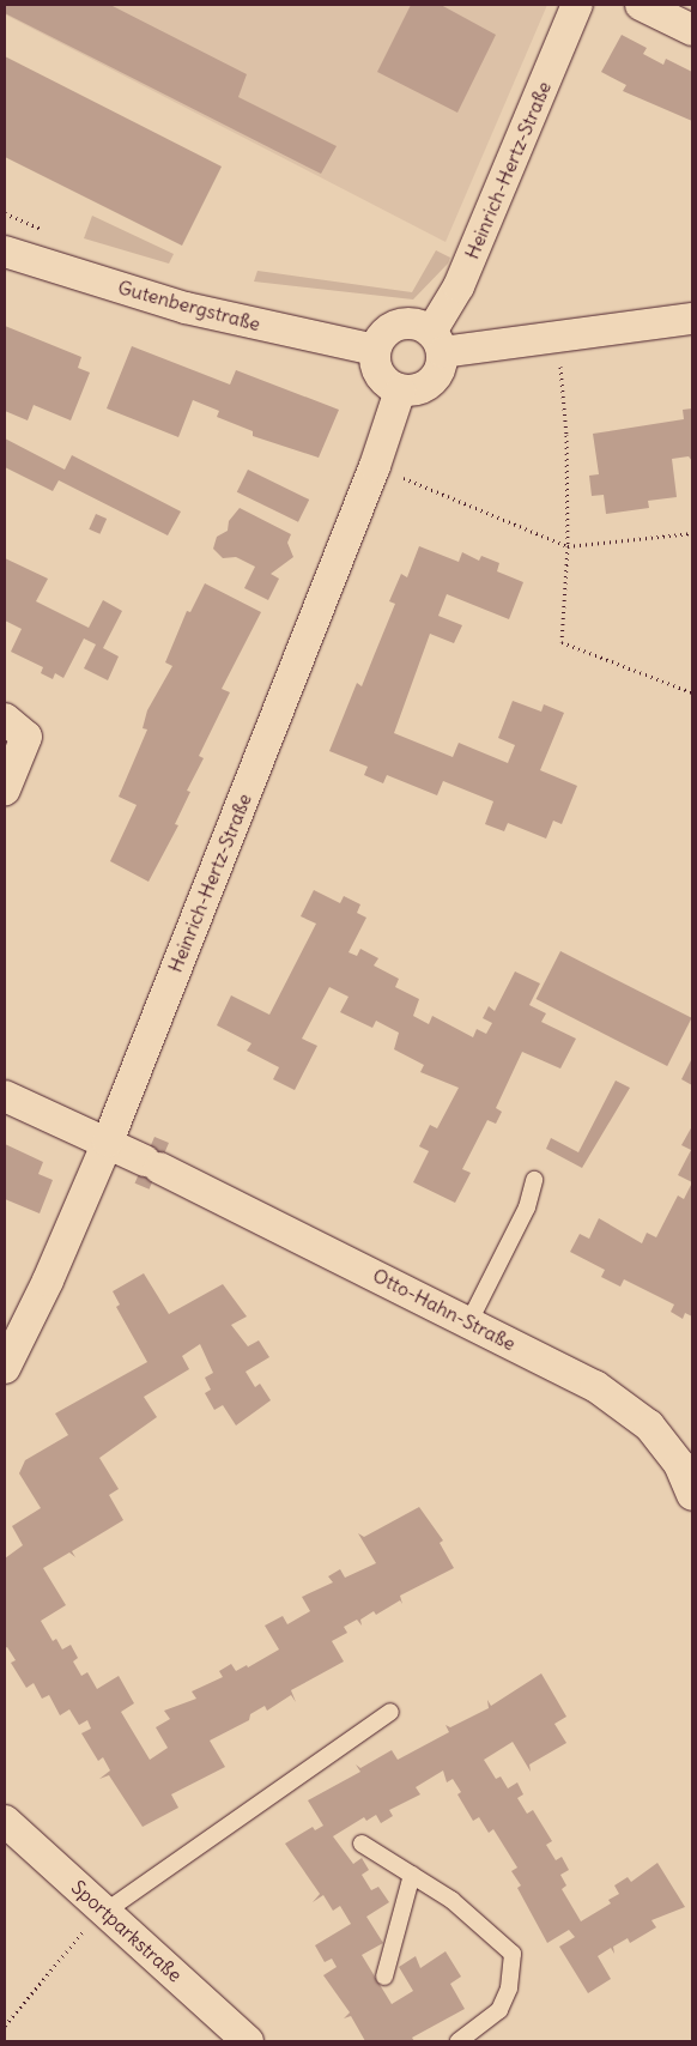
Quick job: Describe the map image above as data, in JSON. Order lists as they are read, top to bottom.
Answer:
{
  "streets": {
    "street": [
      "Heinrich-Hertz-Straße",
      "Gutenbergstraße",
      "Otto-Hahn-Straße",
      "Sportparkstraße"
    ]
  },
  "crossings": [
    ["Heinrich-Hertz-Straße", "Gutenbergstraße"],
    ["Heinrich-Hertz-Straße", "Otto-Hahn-Straße"]
  ]
}
